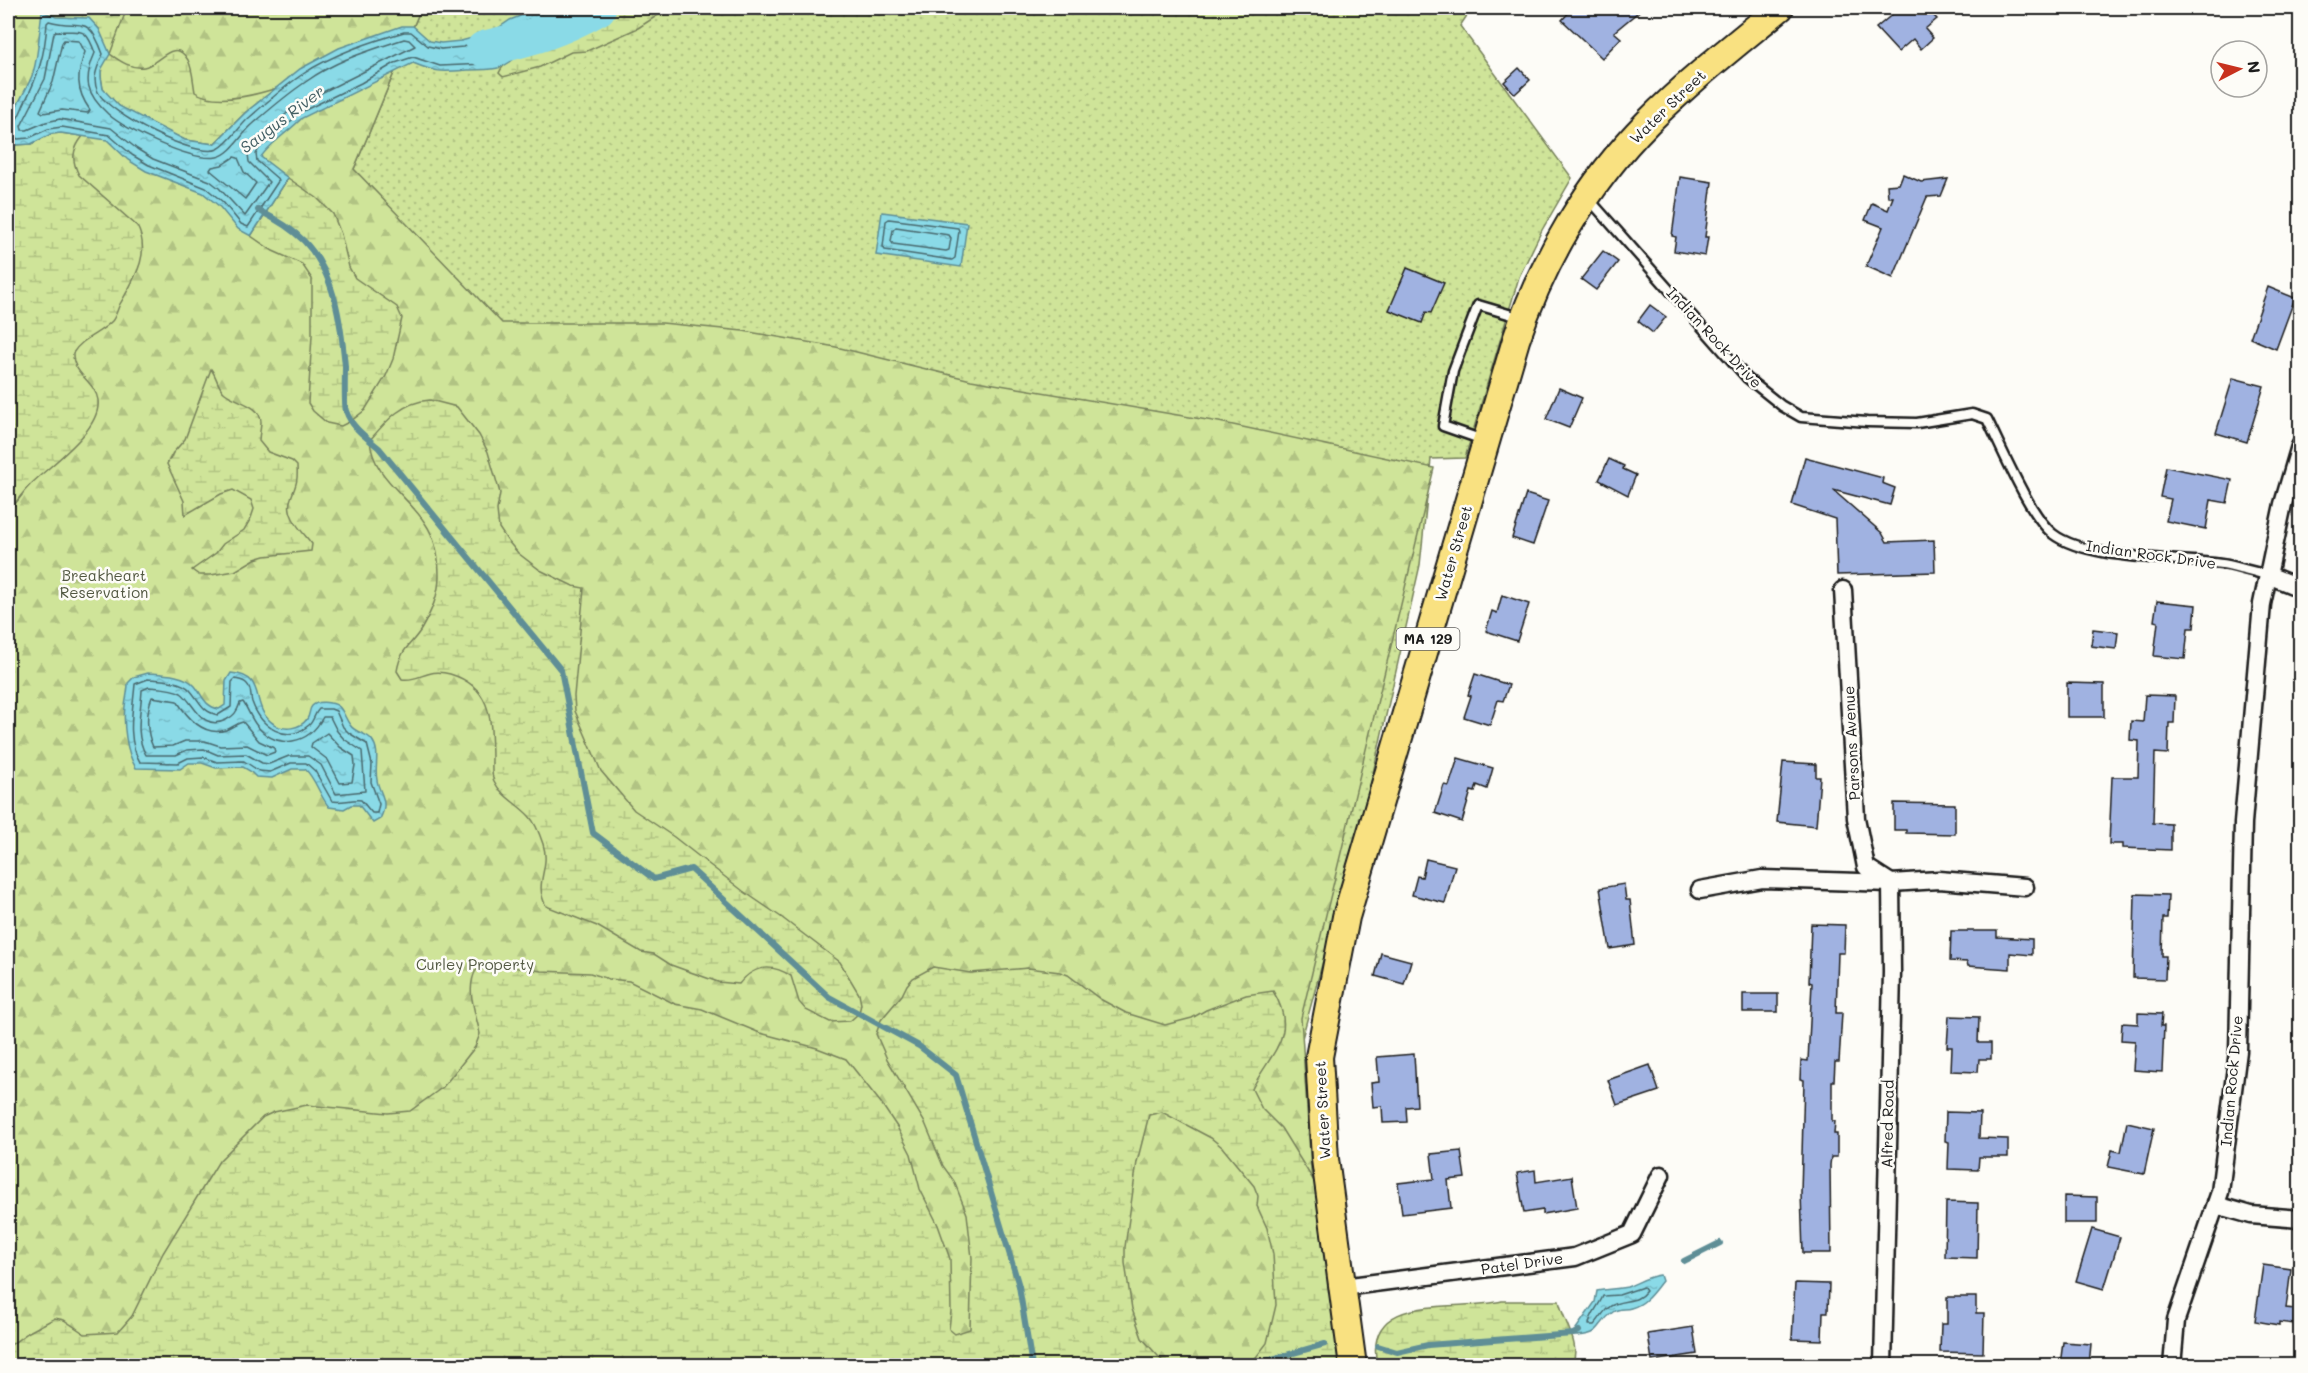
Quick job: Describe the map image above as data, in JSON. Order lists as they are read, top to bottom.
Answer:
{
  "streets": {
    "main road": ["Water Street", "MA 129"],
    "street": [
      "Indian Rock Drive",
      "Parsons Avenue",
      "Alfred Road",
      "Patel Drive"
    ]
  },
  "crossings": [
    ["Water Street", "Indian Rock Drive"],
    ["Water Street", "Patel Drive"],
    ["Parsons Avenue", "Alfred Road"]
  ],
  "water": ["Saugus River"],
  "parks": ["Breakheart Reservation", "Curley Property"],
  "north": "right"
}
